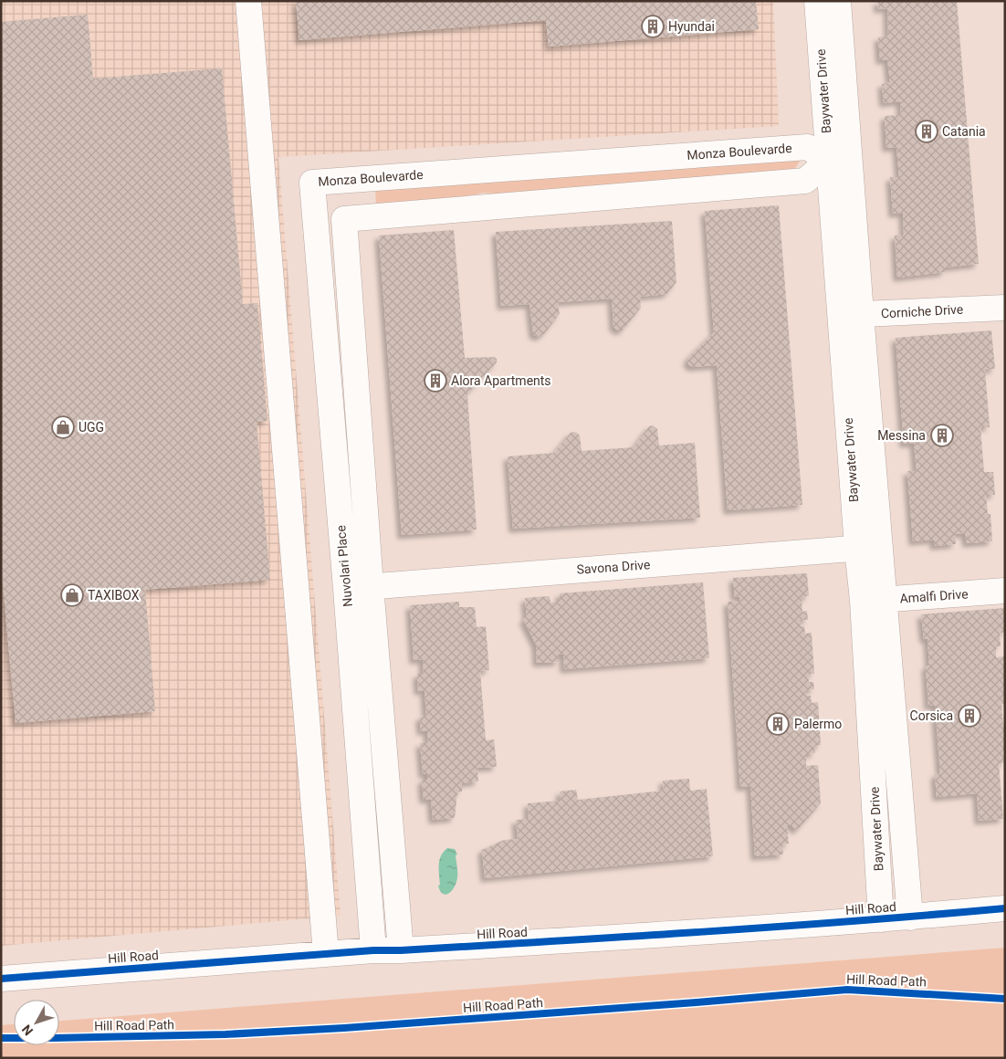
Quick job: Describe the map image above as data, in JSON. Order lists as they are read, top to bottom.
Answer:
{
  "streets": {
    "street": [
      "Baywater Drive",
      "Monza Boulevarde",
      "Corniche Drive",
      "Nuvolari Place",
      "Savona Drive",
      "Amalfi Drive",
      "Hill Road"
    ],
    "cycle path": ["Hill Road Path"]
  },
  "crossings": [
    ["Baywater Drive", "Monza Boulevarde"],
    ["Baywater Drive", "Corniche Drive"],
    ["Baywater Drive", "Savona Drive"],
    ["Baywater Drive", "Amalfi Drive"],
    ["Baywater Drive", "Hill Road"],
    ["Monza Boulevarde", "Nuvolari Place"],
    ["Nuvolari Place", "Savona Drive"],
    ["Nuvolari Place", "Hill Road"]
  ],
  "places": {
    "building": [
      "Hyundai",
      "Catania",
      "Alora Apartments",
      "Messina",
      "Corsica",
      "Palermo"
    ],
    "shop": ["UGG", "TAXIBOX"]
  },
  "north": "bottom left"
}
